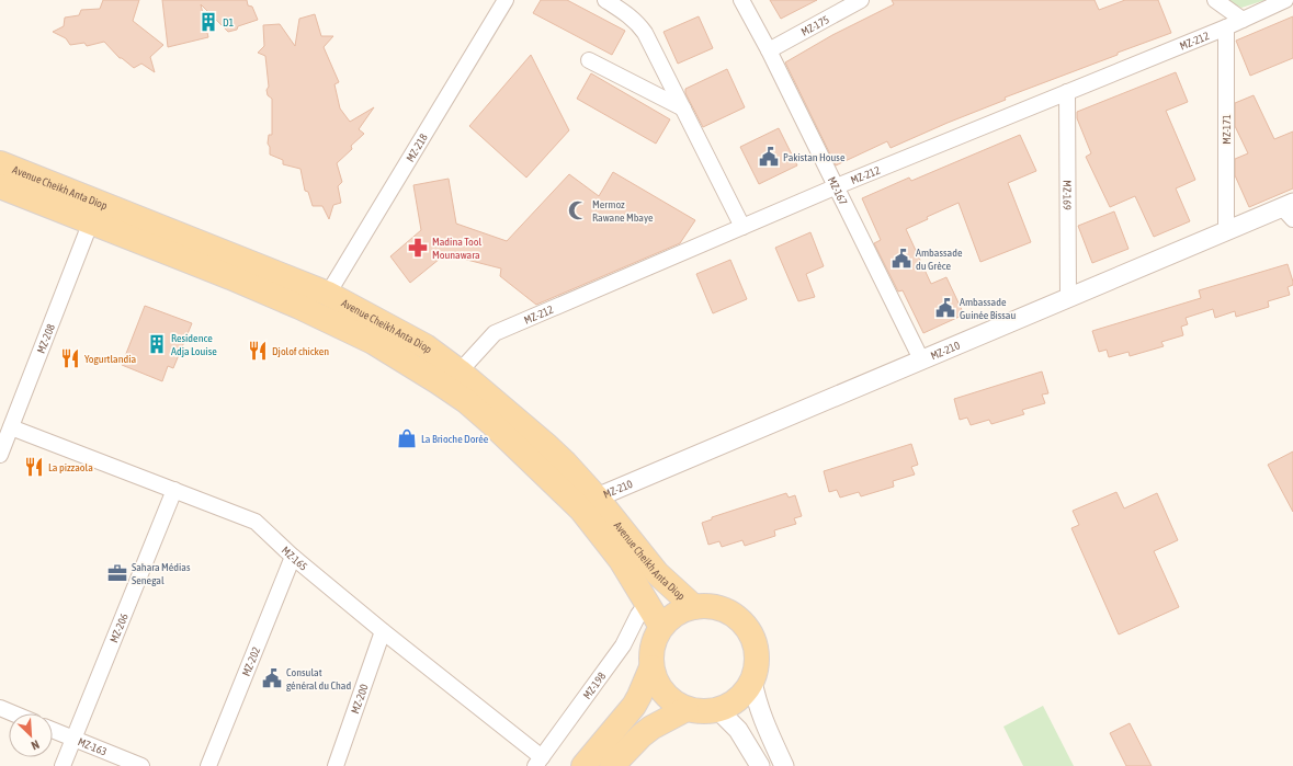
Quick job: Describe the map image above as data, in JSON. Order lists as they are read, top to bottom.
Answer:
{
  "streets": {
    "main road": ["Avenue Cheikh Anta Diop"],
    "street": [
      "MZ-175",
      "MZ-212",
      "MZ-171",
      "MZ-218",
      "MZ-167",
      "MZ-169",
      "MZ-208",
      "MZ-210",
      "MZ-165",
      "MZ-206",
      "MZ-202",
      "MZ-198",
      "MZ-200",
      "MZ-163"
    ]
  },
  "crossings": [
    ["MZ-175", "MZ-167"],
    ["MZ-212", "MZ-171"],
    ["MZ-212", "Avenue Cheikh Anta Diop"],
    ["MZ-212", "MZ-167"],
    ["MZ-212", "MZ-169"],
    ["MZ-171", "MZ-210"],
    ["MZ-218", "Avenue Cheikh Anta Diop"],
    ["Avenue Cheikh Anta Diop", "MZ-208"],
    ["Avenue Cheikh Anta Diop", "MZ-210"],
    ["Avenue Cheikh Anta Diop", "MZ-198"],
    ["MZ-167", "MZ-210"],
    ["MZ-169", "MZ-210"],
    ["MZ-208", "MZ-165"],
    ["MZ-165", "MZ-206"],
    ["MZ-165", "MZ-202"],
    ["MZ-165", "MZ-198"],
    ["MZ-165", "MZ-200"],
    ["MZ-206", "MZ-163"]
  ],
  "places": {
    "building": ["D1", "Residence Adja Louise"],
    "public building": [
      "Pakistan House",
      "Ambassade du Grèce",
      "Ambassade Guinée Bissau",
      "Consulat général du Chad"
    ],
    "mosque": ["Mermoz Rawane Mbaye"],
    "pharmacy": ["Madina Tool Mounawara"],
    "restaurant": ["Djolof chicken", "Yogurtlandia", "La pizzaola"],
    "shop": ["La Brioche Dorée"],
    "office": ["Sahara Médias Senegal"]
  },
  "north": "bottom right"
}
